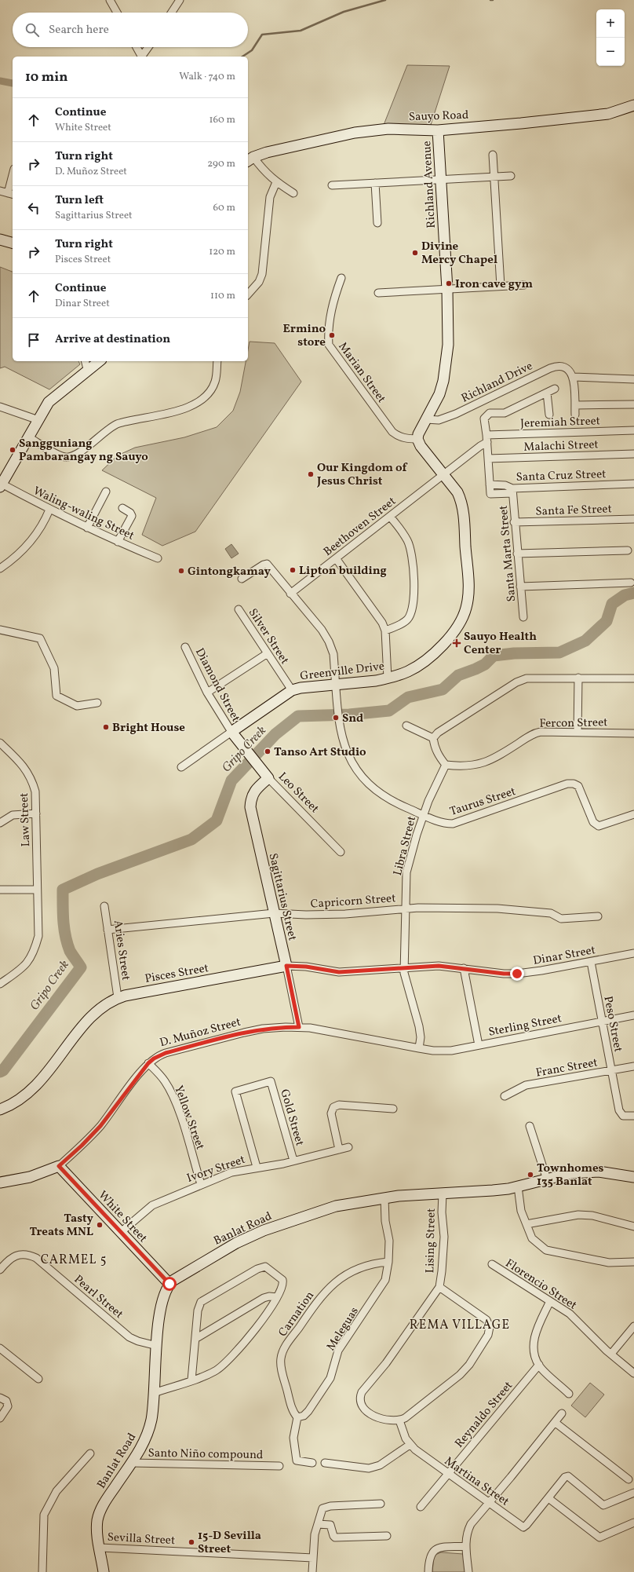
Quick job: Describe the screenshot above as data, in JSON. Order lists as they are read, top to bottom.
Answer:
{
  "streets": {
    "street": [
      "Sauyo Road",
      "Richland Avenue",
      "Marian Street",
      "Richland Drive",
      "Jeremiah Street",
      "Malachi Street",
      "Santa Cruz Street",
      "Santa Fe Street",
      "Waling-waling Street",
      "Beethoven Street",
      "Santa Marta Street",
      "Silver Street",
      "Greenville Drive",
      "Diamond Street",
      "Fercon Street",
      "Leo Street",
      "Taurus Street",
      "Law Street",
      "Libra Street",
      "Sagittarius Street",
      "Capricorn Street",
      "Aries Street",
      "Dinar Street",
      "Pisces Street",
      "Peso Street",
      "Sterling Street",
      "D. Muñoz Street",
      "Franc Street",
      "Yellow Street",
      "Gold Street",
      "Ivory Street",
      "White Street",
      "Banlat Road",
      "Lising Street",
      "Florencio Street",
      "Pearl Street",
      "Carnation",
      "Meleguas",
      "Reynaldo Street",
      "Santo Niño compound",
      "Martina Street",
      "Sevilla Street"
    ]
  },
  "crossings": [
    ["Sauyo Road", "Richland Avenue"],
    ["Richland Avenue", "Marian Street"],
    ["Richland Avenue", "Richland Drive"],
    ["Richland Avenue", "Greenville Drive"],
    ["Marian Street", "Greenville Drive"],
    ["Santa Cruz Street", "Santa Marta Street"],
    ["Santa Fe Street", "Santa Marta Street"],
    ["Beethoven Street", "Greenville Drive"],
    ["Beethoven Street", "Taurus Street"],
    ["Silver Street", "Greenville Drive"],
    ["Greenville Drive", "Diamond Street"],
    ["Greenville Drive", "Leo Street"],
    ["Greenville Drive", "Taurus Street"],
    ["Diamond Street", "Leo Street"],
    ["Fercon Street", "Libra Street"],
    ["Leo Street", "Sagittarius Street"],
    ["Taurus Street", "Libra Street"],
    ["Libra Street", "Capricorn Street"],
    ["Libra Street", "Dinar Street"],
    ["Libra Street", "Pisces Street"],
    ["Libra Street", "Sterling Street"],
    ["Libra Street", "D. Muñoz Street"],
    ["Sagittarius Street", "Capricorn Street"],
    ["Sagittarius Street", "Pisces Street"],
    ["Sagittarius Street", "D. Muñoz Street"],
    ["Capricorn Street", "Aries Street"],
    ["Aries Street", "Pisces Street"],
    ["Dinar Street", "Pisces Street"],
    ["Dinar Street", "Peso Street"],
    ["Peso Street", "Sterling Street"],
    ["Peso Street", "Franc Street"],
    ["Sterling Street", "D. Muñoz Street"],
    ["D. Muñoz Street", "Yellow Street"],
    ["D. Muñoz Street", "White Street"],
    ["Yellow Street", "Ivory Street"],
    ["Gold Street", "Ivory Street"],
    ["Ivory Street", "White Street"],
    ["White Street", "Banlat Road"],
    ["Banlat Road", "Lising Street"],
    ["Banlat Road", "Pearl Street"],
    ["Banlat Road", "Meleguas"],
    ["Banlat Road", "Santo Niño compound"],
    ["Banlat Road", "Sevilla Street"],
    ["Carnation", "Meleguas"],
    ["Reynaldo Street", "Martina Street"]
  ],
  "districts": ["CARMEL 5", "REMA VILLAGE"],
  "water": ["Gripo Creek"],
  "places": {
    "other": [
      "Divine Mercy Chapel",
      "Iron cave gym",
      "Ermino store",
      "Sangguniang Pambarangay ng Sauyo",
      "Our Kingdom of Jesus Christ",
      "Lipton building",
      "Gintongkamay",
      "Snd",
      "Bright House",
      "Tanso Art Studio",
      "Townhomes 135 Banlat",
      "Tasty Treats MNL",
      "15-D Sevilla Street"
    ],
    "health": ["Sauyo Health Center"]
  },
  "page": {
    "map_buttons": ["+", "−"],
    "search": "Search here",
    "heading": ["10 min", "Walk · 740 m"],
    "list": [
      ["Continue", "White Street", "160 m"],
      ["Turn right", "D. Muñoz Street", "290 m"],
      ["Turn left", "Sagittarius Street", "60 m"],
      ["Turn right", "Pisces Street", "120 m"],
      ["Continue", "Dinar Street", "110 m"],
      "Arrive at destination"
    ]
  }
}
